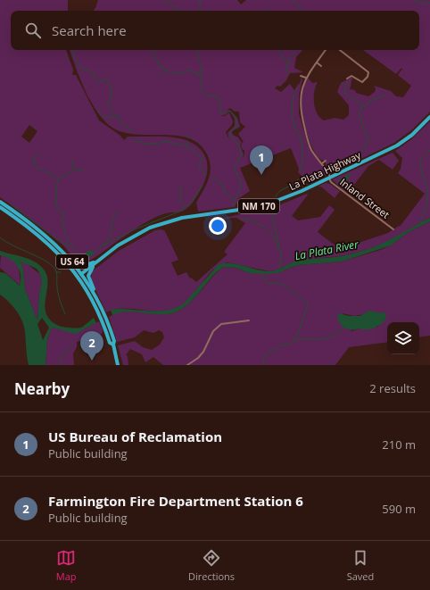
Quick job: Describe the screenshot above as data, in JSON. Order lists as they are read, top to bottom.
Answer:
{
  "streets": {
    "highway": ["La Plata Highway", "NM 170", "US 64"],
    "street": ["Inland Street"]
  },
  "crossings": [
    ["La Plata Highway", "Inland Street"],
    ["La Plata Highway", "US 64"]
  ],
  "water": ["La Plata River"],
  "page": {
    "search": "Search here",
    "pins": ["1", "2"],
    "heading": ["Nearby", "2 results"],
    "list": [
      {
        "mark": "1",
        "name": "US Bureau of Reclamation",
        "note": "Public building",
        "value": "210 m"
      },
      {
        "mark": "2",
        "name": "Farmington Fire Department Station 6",
        "note": "Public building",
        "value": "590 m"
      }
    ],
    "nav": ["Map", "Directions", "Saved"]
  }
}
